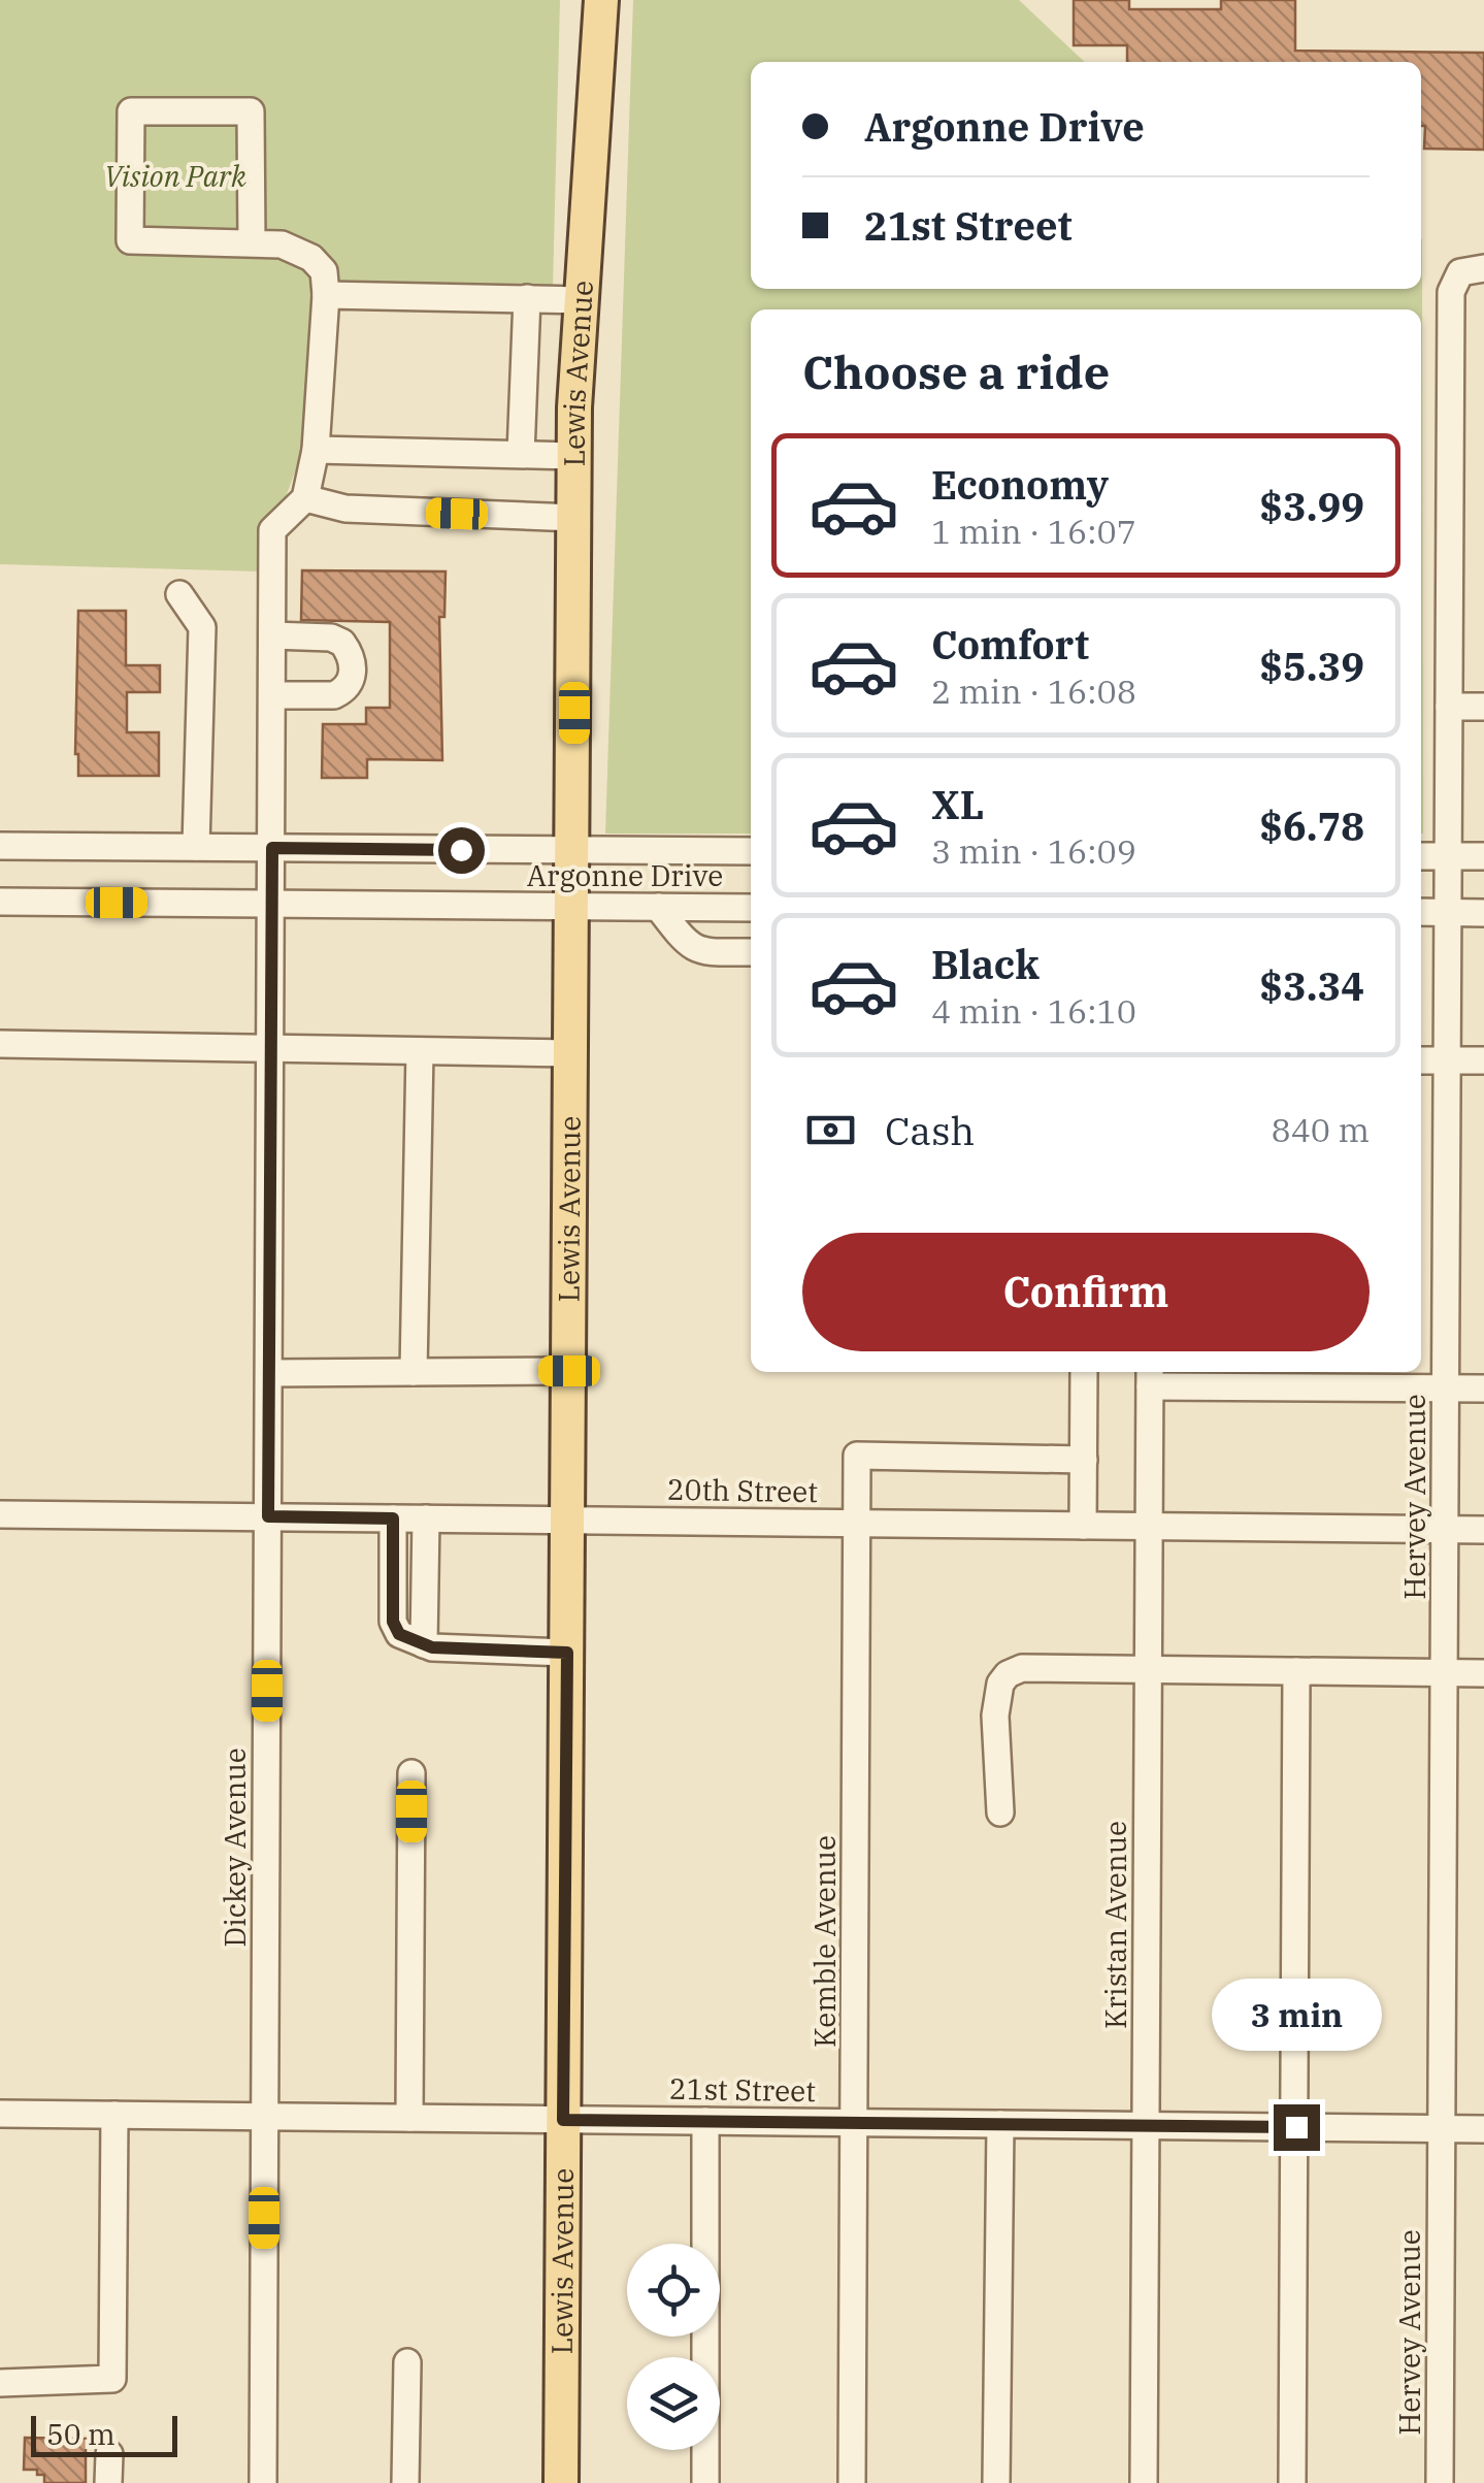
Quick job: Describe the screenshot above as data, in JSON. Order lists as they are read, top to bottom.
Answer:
{
  "streets": {
    "main road": ["Lewis Avenue"],
    "street": [
      "Argonne Drive",
      "20th Street",
      "Hervey Avenue",
      "Dickey Avenue",
      "Kristan Avenue",
      "Kemble Avenue",
      "21st Street"
    ]
  },
  "crossings": [
    ["Lewis Avenue", "Argonne Drive"],
    ["Lewis Avenue", "20th Street"],
    ["Lewis Avenue", "21st Street"],
    ["Argonne Drive", "Dickey Avenue"],
    ["20th Street", "Hervey Avenue"],
    ["20th Street", "Dickey Avenue"],
    ["20th Street", "Kristan Avenue"],
    ["20th Street", "Kemble Avenue"],
    ["Hervey Avenue", "21st Street"],
    ["Dickey Avenue", "21st Street"],
    ["Kristan Avenue", "21st Street"],
    ["Kemble Avenue", "21st Street"]
  ],
  "parks": ["Vision Park"],
  "scale_bar": "50 m",
  "page": {
    "banner": ["Argonne Drive", "21st Street"],
    "heading": "Choose a ride",
    "list": [
      {
        "name": "Economy",
        "note": "1 min · 16:07",
        "value": "$3.99"
      },
      {
        "name": "Comfort",
        "note": "2 min · 16:08",
        "value": "$5.39"
      },
      {
        "name": "XL",
        "note": "3 min · 16:09",
        "value": "$6.78"
      },
      {
        "name": "Black",
        "note": "4 min · 16:10",
        "value": "$3.34"
      }
    ],
    "pay": ["Cash", "840 m"],
    "buttons": "Confirm",
    "bubble": "3 min",
    "scale": "50 m"
  }
}
